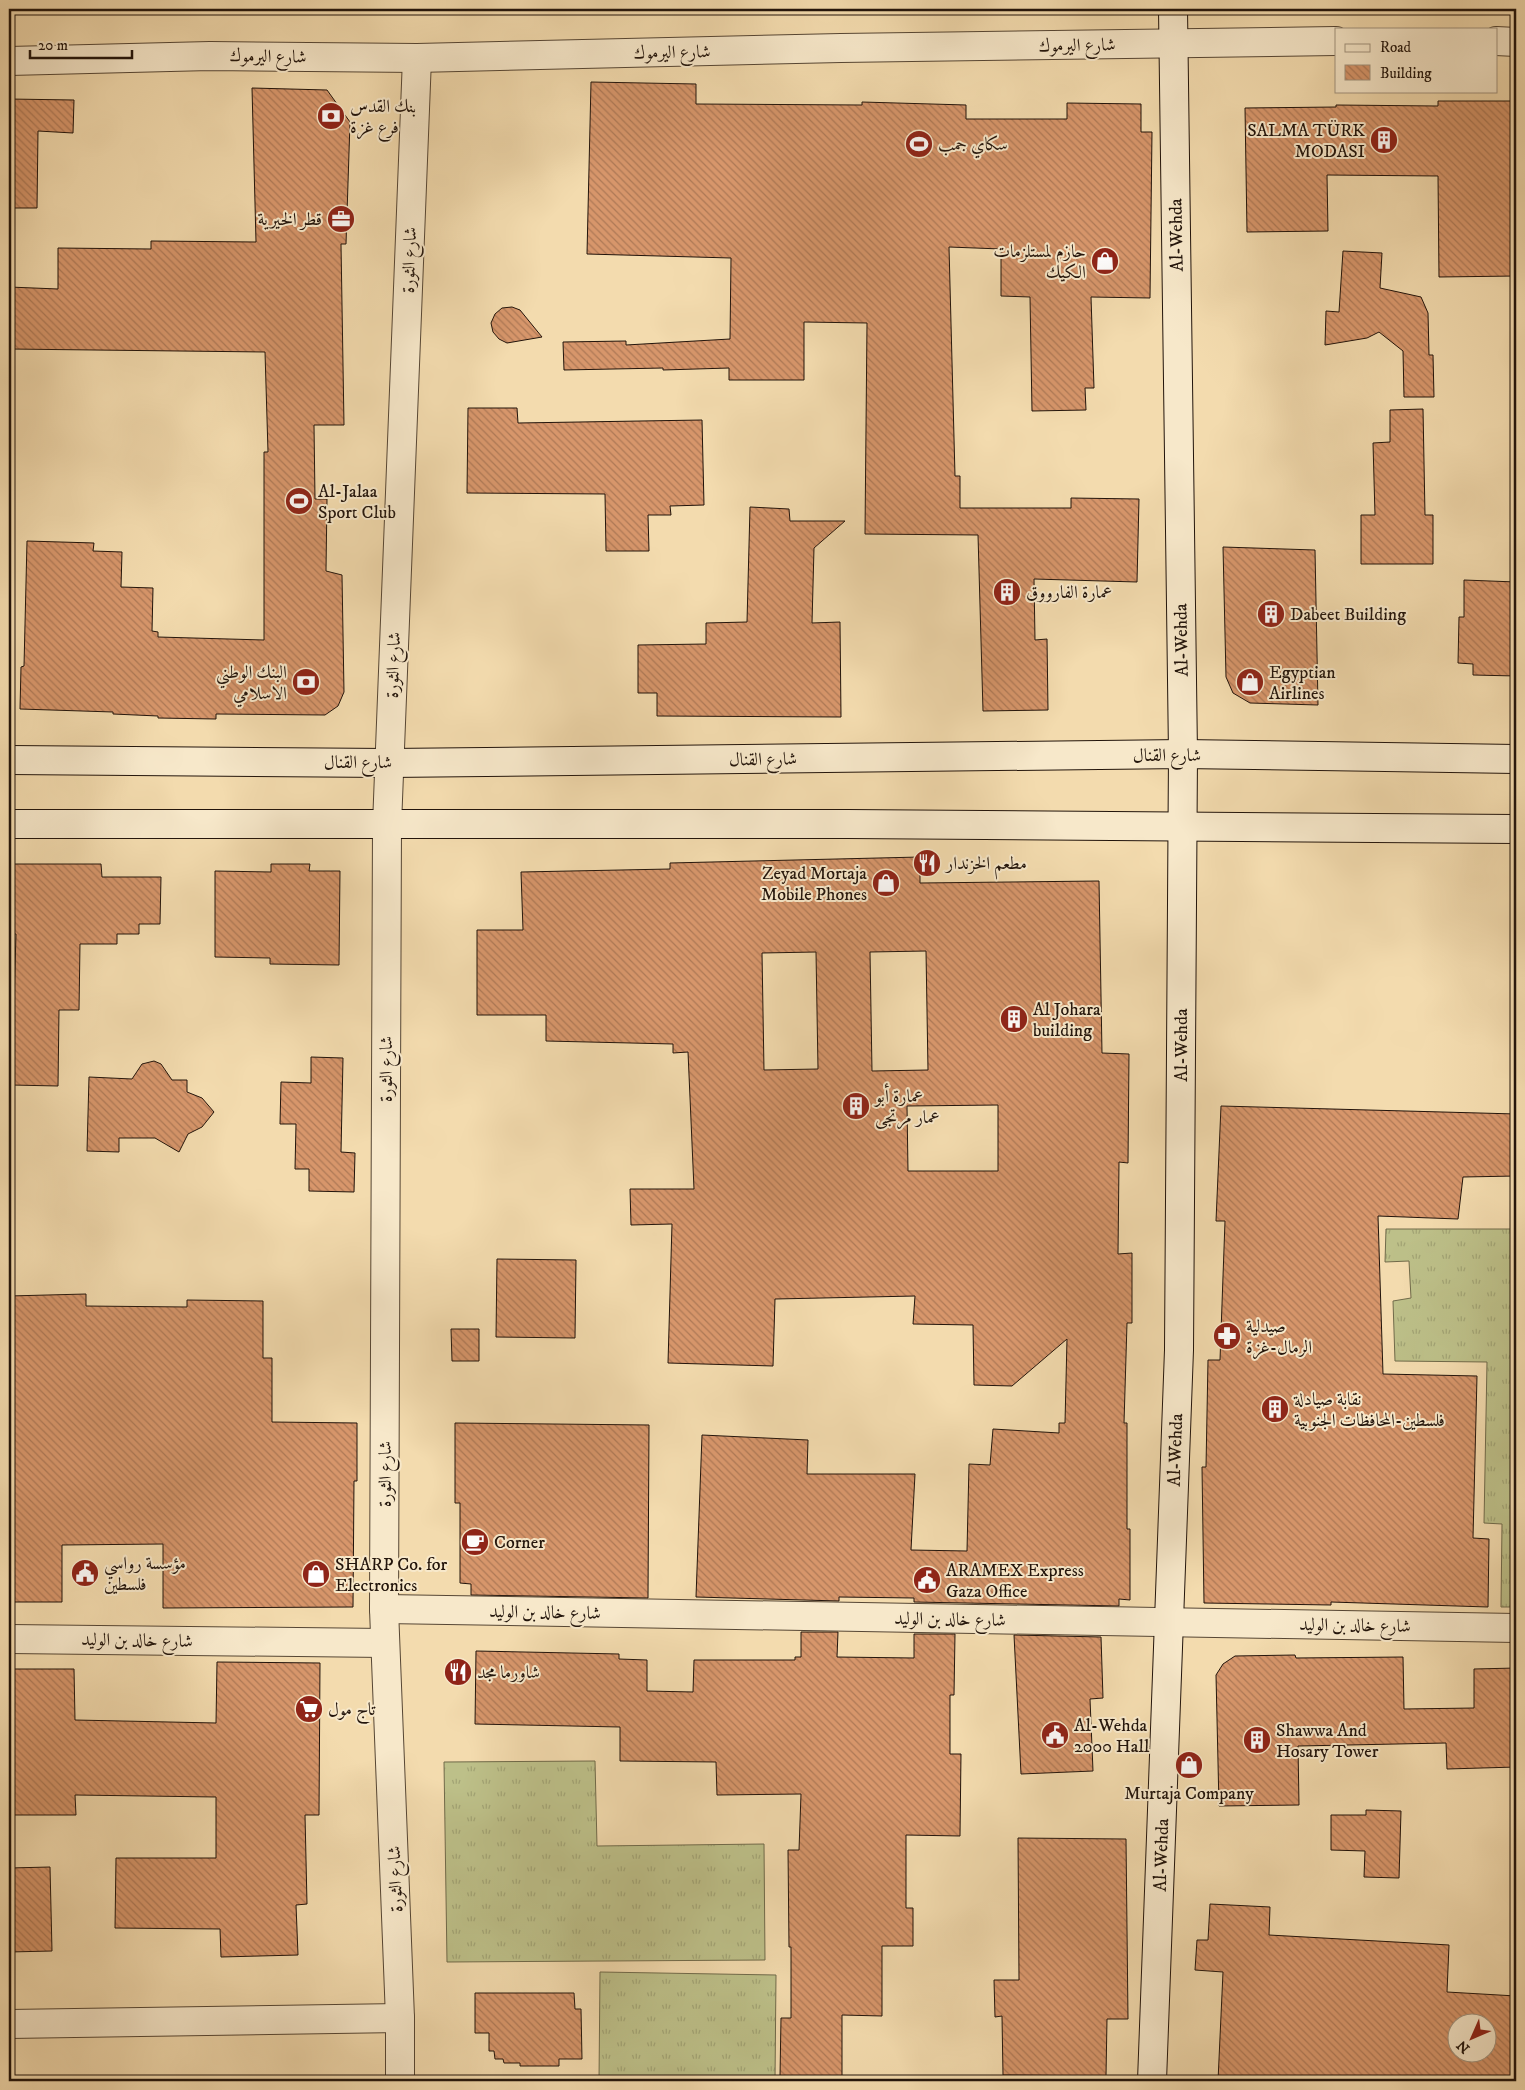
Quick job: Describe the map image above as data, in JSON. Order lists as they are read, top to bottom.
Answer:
{
  "streets": {
    "street": [
      "شارع اليرموك",
      "Al-Wehda",
      "شارع الثورة",
      "شارع القنال",
      "شارع خالد بن الوليد"
    ]
  },
  "crossings": [
    ["شارع اليرموك", "Al-Wehda"],
    ["شارع اليرموك", "شارع الثورة"],
    ["Al-Wehda", "شارع القنال"],
    ["Al-Wehda", "شارع خالد بن الوليد"],
    ["شارع الثورة", "شارع القنال"],
    ["شارع الثورة", "شارع خالد بن الوليد"]
  ],
  "places": {
    "bank": ["بنك القدس فرع غزة", "البنك الوطني الاسلامي"],
    "building": [
      "SALMA TÜRK MODASI",
      "عمارة الفارووق",
      "Dabeet Building",
      "Al Johara building",
      "عمارة أبو عمار مرتجى",
      "نقابة صيادلة فلسطين-المحافظات الجنوبية",
      "Shawwa And Hosary Tower"
    ],
    "sports": ["سكاي جمب", "Al-Jalaa Sport Club"],
    "office": ["قطر الخيرية"],
    "shop": [
      "حازم لمستلزمات الكيك",
      "Egyptian Airlines",
      "Zeyad Mortaja Mobile Phones",
      "SHARP Co. for Electronics",
      "Murtaja Company"
    ],
    "restaurant": ["مطعم الخزندار", "شاورما مجد"],
    "pharmacy": ["صيدلية الرمال-غزة"],
    "cafe": ["Corner"],
    "public building": ["مؤسسة رواسي فلسطين", "ARAMEX Express Gaza Office", "Al-Wehda 2000 Hall"],
    "supermarket": ["تاج مول"]
  },
  "legend": ["Road", "Building"],
  "scale_bar": "20 m",
  "north": "bottom left"
}
